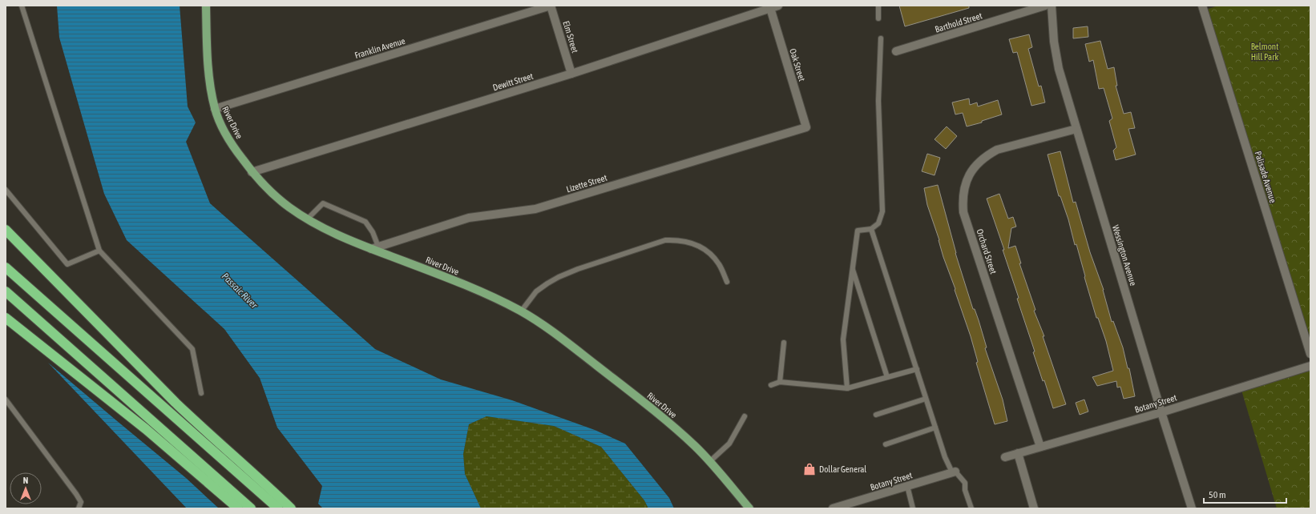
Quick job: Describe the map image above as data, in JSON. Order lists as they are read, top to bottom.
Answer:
{
  "streets": {
    "main road": ["River Drive"],
    "street": [
      "Barthold Street",
      "Elm Street",
      "Franklin Avenue",
      "Oak Street",
      "Dewitt Street",
      "Palisade Avenue",
      "Lizette Street",
      "Orchard Street",
      "Wessington Avenue",
      "Botany Street"
    ]
  },
  "crossings": [
    ["Elm Street", "Franklin Avenue"],
    ["Elm Street", "Dewitt Street"],
    ["Franklin Avenue", "River Drive"],
    ["Oak Street", "Dewitt Street"],
    ["Oak Street", "Lizette Street"],
    ["Dewitt Street", "River Drive"],
    ["River Drive", "Lizette Street"],
    ["Orchard Street", "Wessington Avenue"],
    ["Orchard Street", "Botany Street"],
    ["Wessington Avenue", "Botany Street"]
  ],
  "water": ["Passaic River"],
  "parks": ["Belmont Hill Park"],
  "places": {
    "shop": ["Dollar General"]
  },
  "scale_bar": "50 m",
  "north": "top"
}
